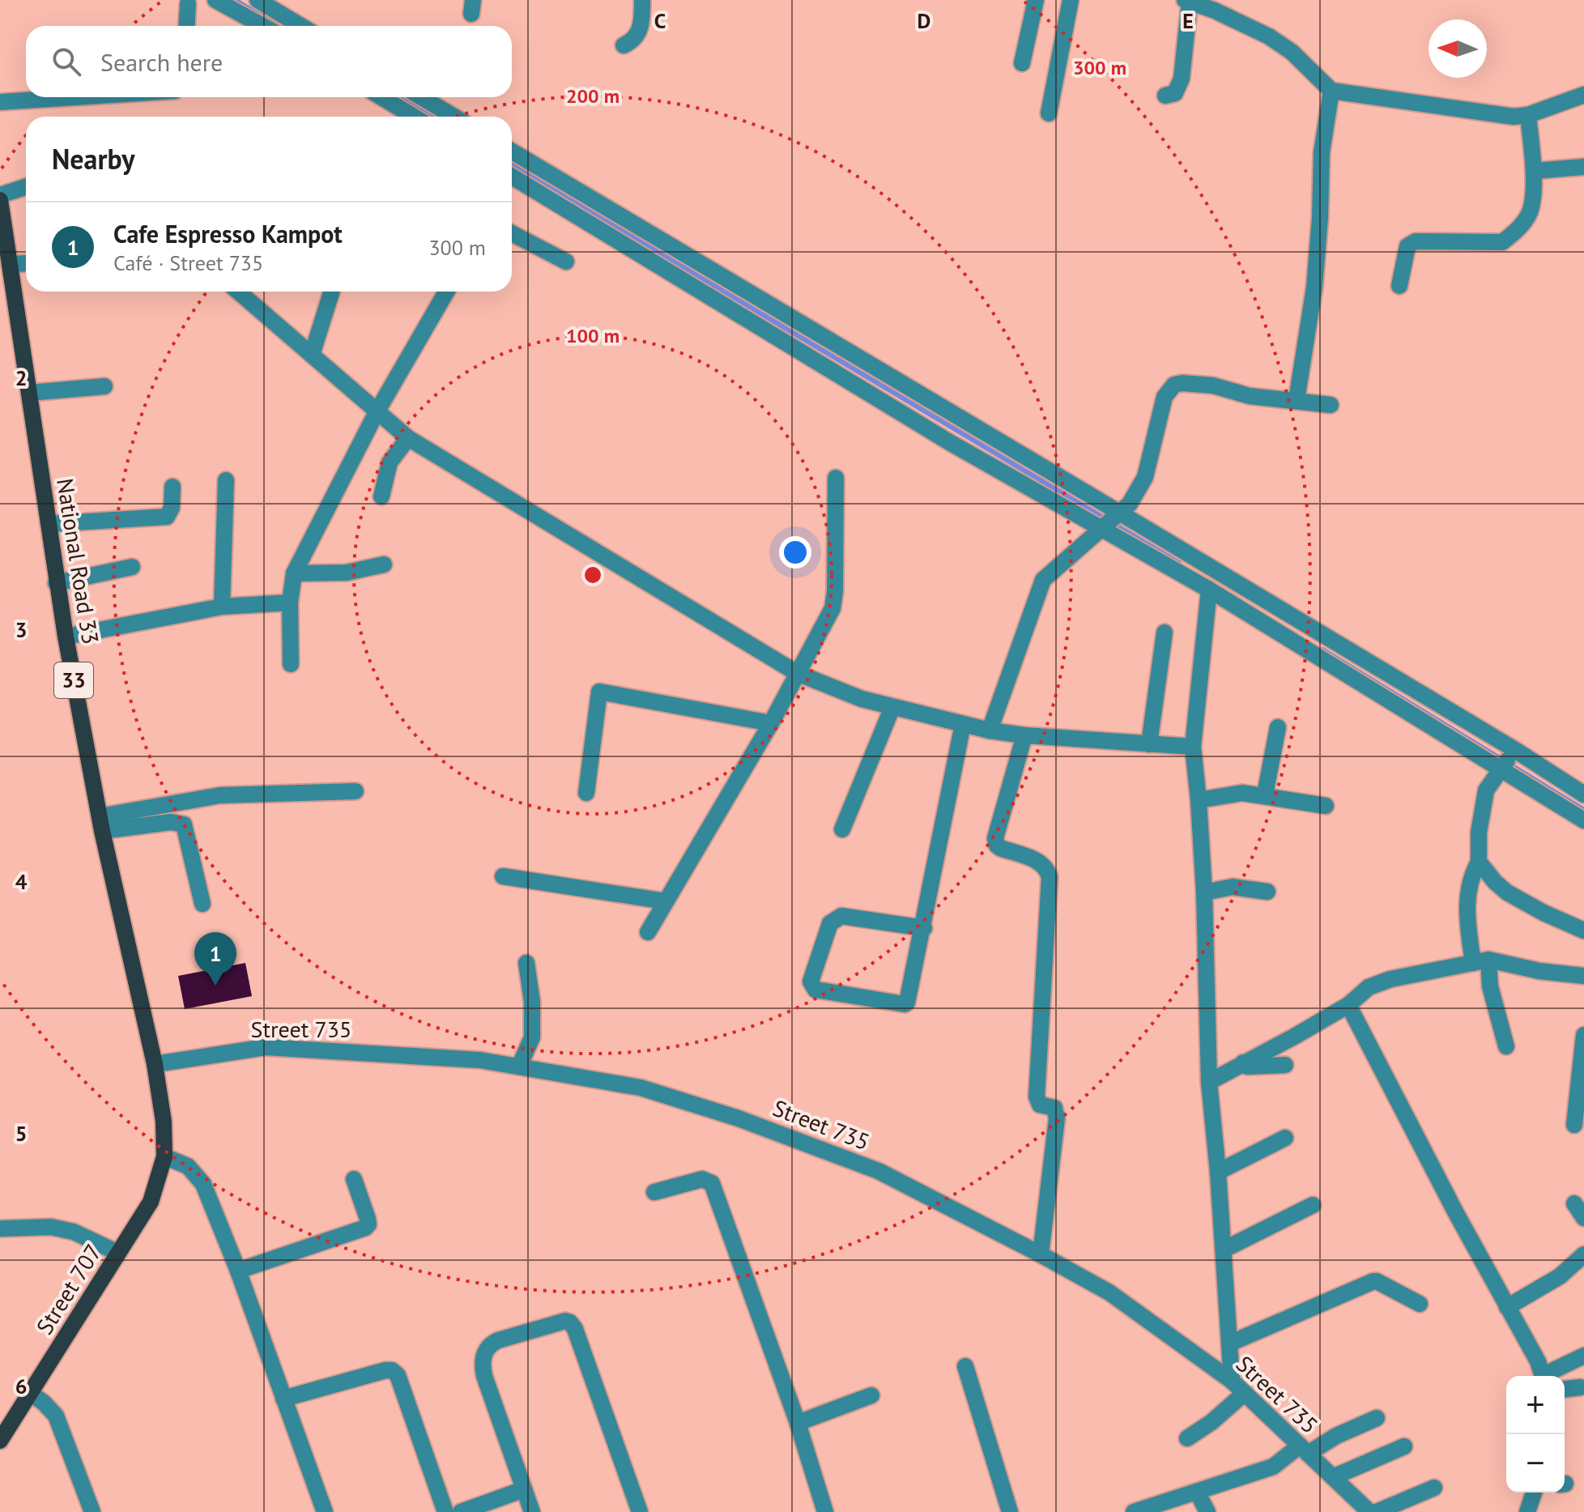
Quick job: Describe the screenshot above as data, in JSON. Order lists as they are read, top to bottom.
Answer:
{
  "streets": {
    "main road": ["National Road 33", "33", "Street 707"],
    "street": ["Street 735"]
  },
  "crossings": [
    ["National Road 33", "Street 735"],
    ["National Road 33", "Street 707"]
  ],
  "north": "left",
  "page": {
    "search": "Search here",
    "heading": "Nearby",
    "list": [
      {
        "mark": "1",
        "name": "Cafe Espresso Kampot",
        "note": "Café · Street 735",
        "value": "300 m"
      }
    ],
    "pins": "1",
    "map_buttons": ["+", "−"]
  },
  "grid": {
    "columns": ["C", "D", "E"],
    "rows": [
      "2",
      "3",
      "4",
      "5",
      "6"
    ]
  },
  "rings": ["300 m", "200 m", "100 m"]
}
